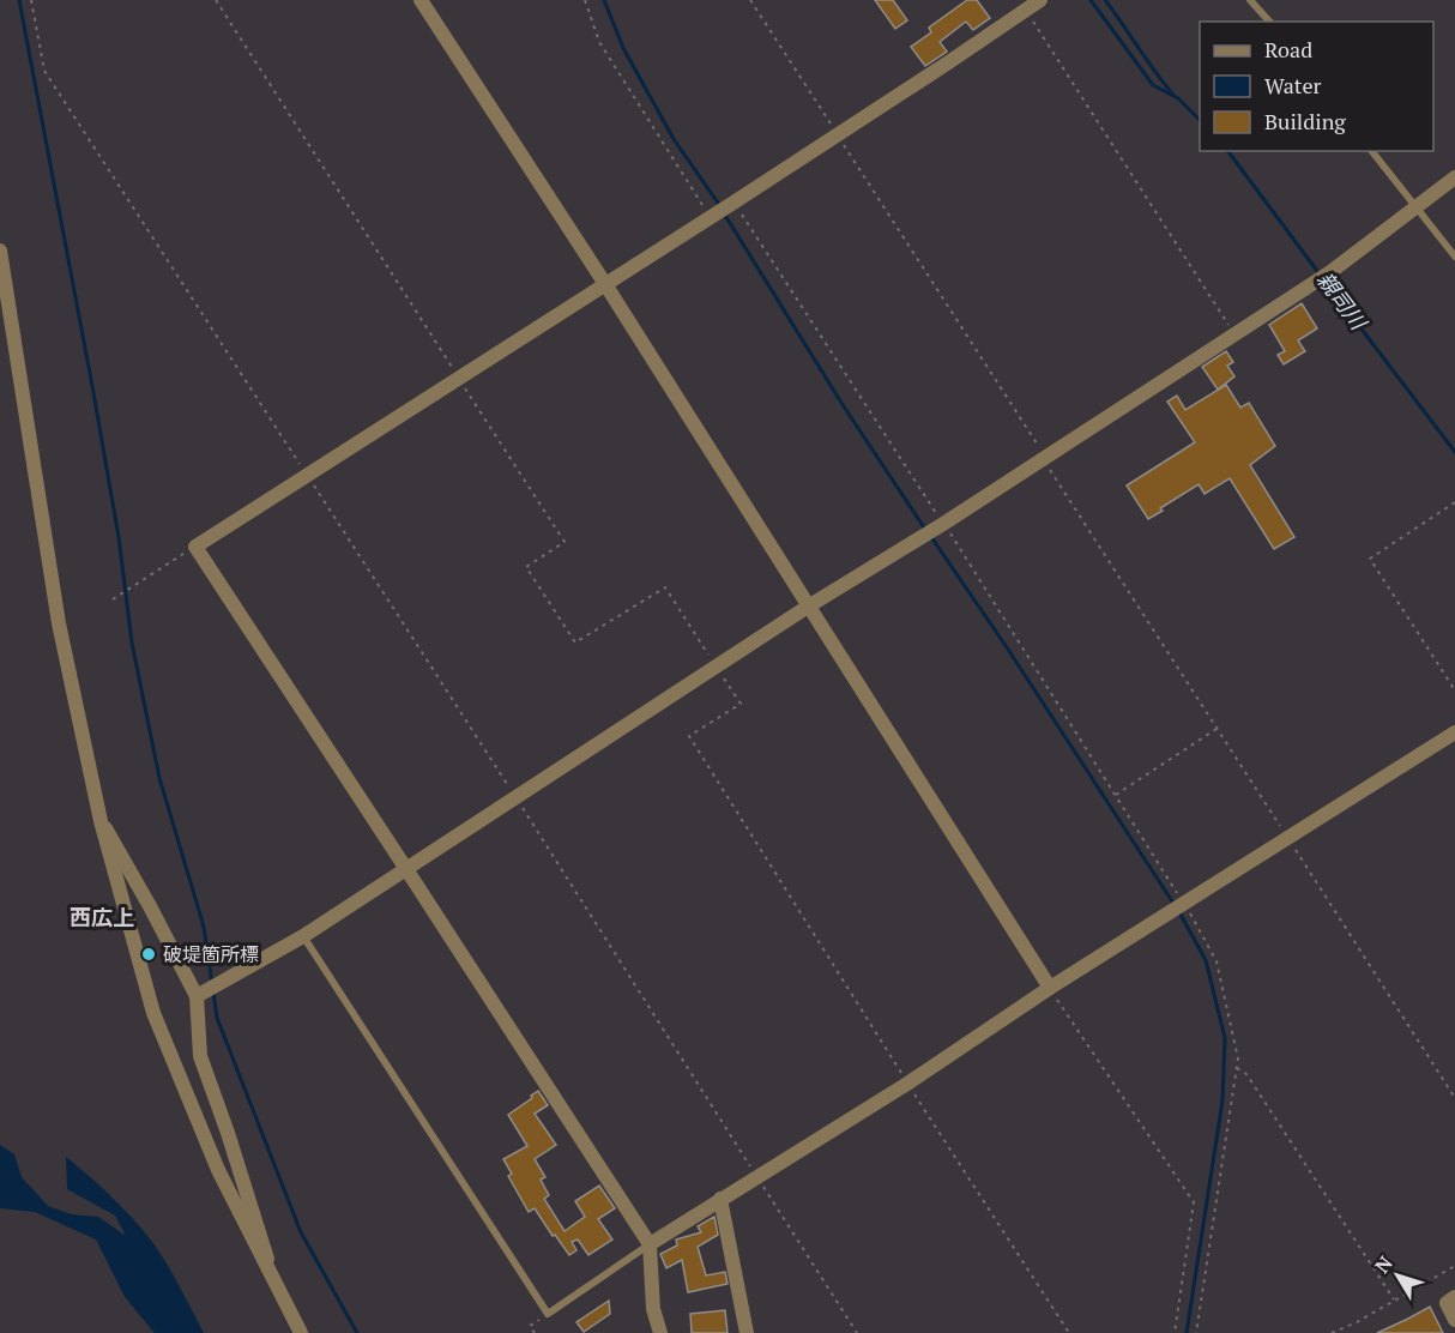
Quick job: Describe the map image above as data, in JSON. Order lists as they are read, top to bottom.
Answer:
{
  "districts": ["西広上"],
  "water": ["親司川"],
  "places": ["破堤箇所標"],
  "legend": ["Road", "Water", "Building"],
  "north": "top left"
}
